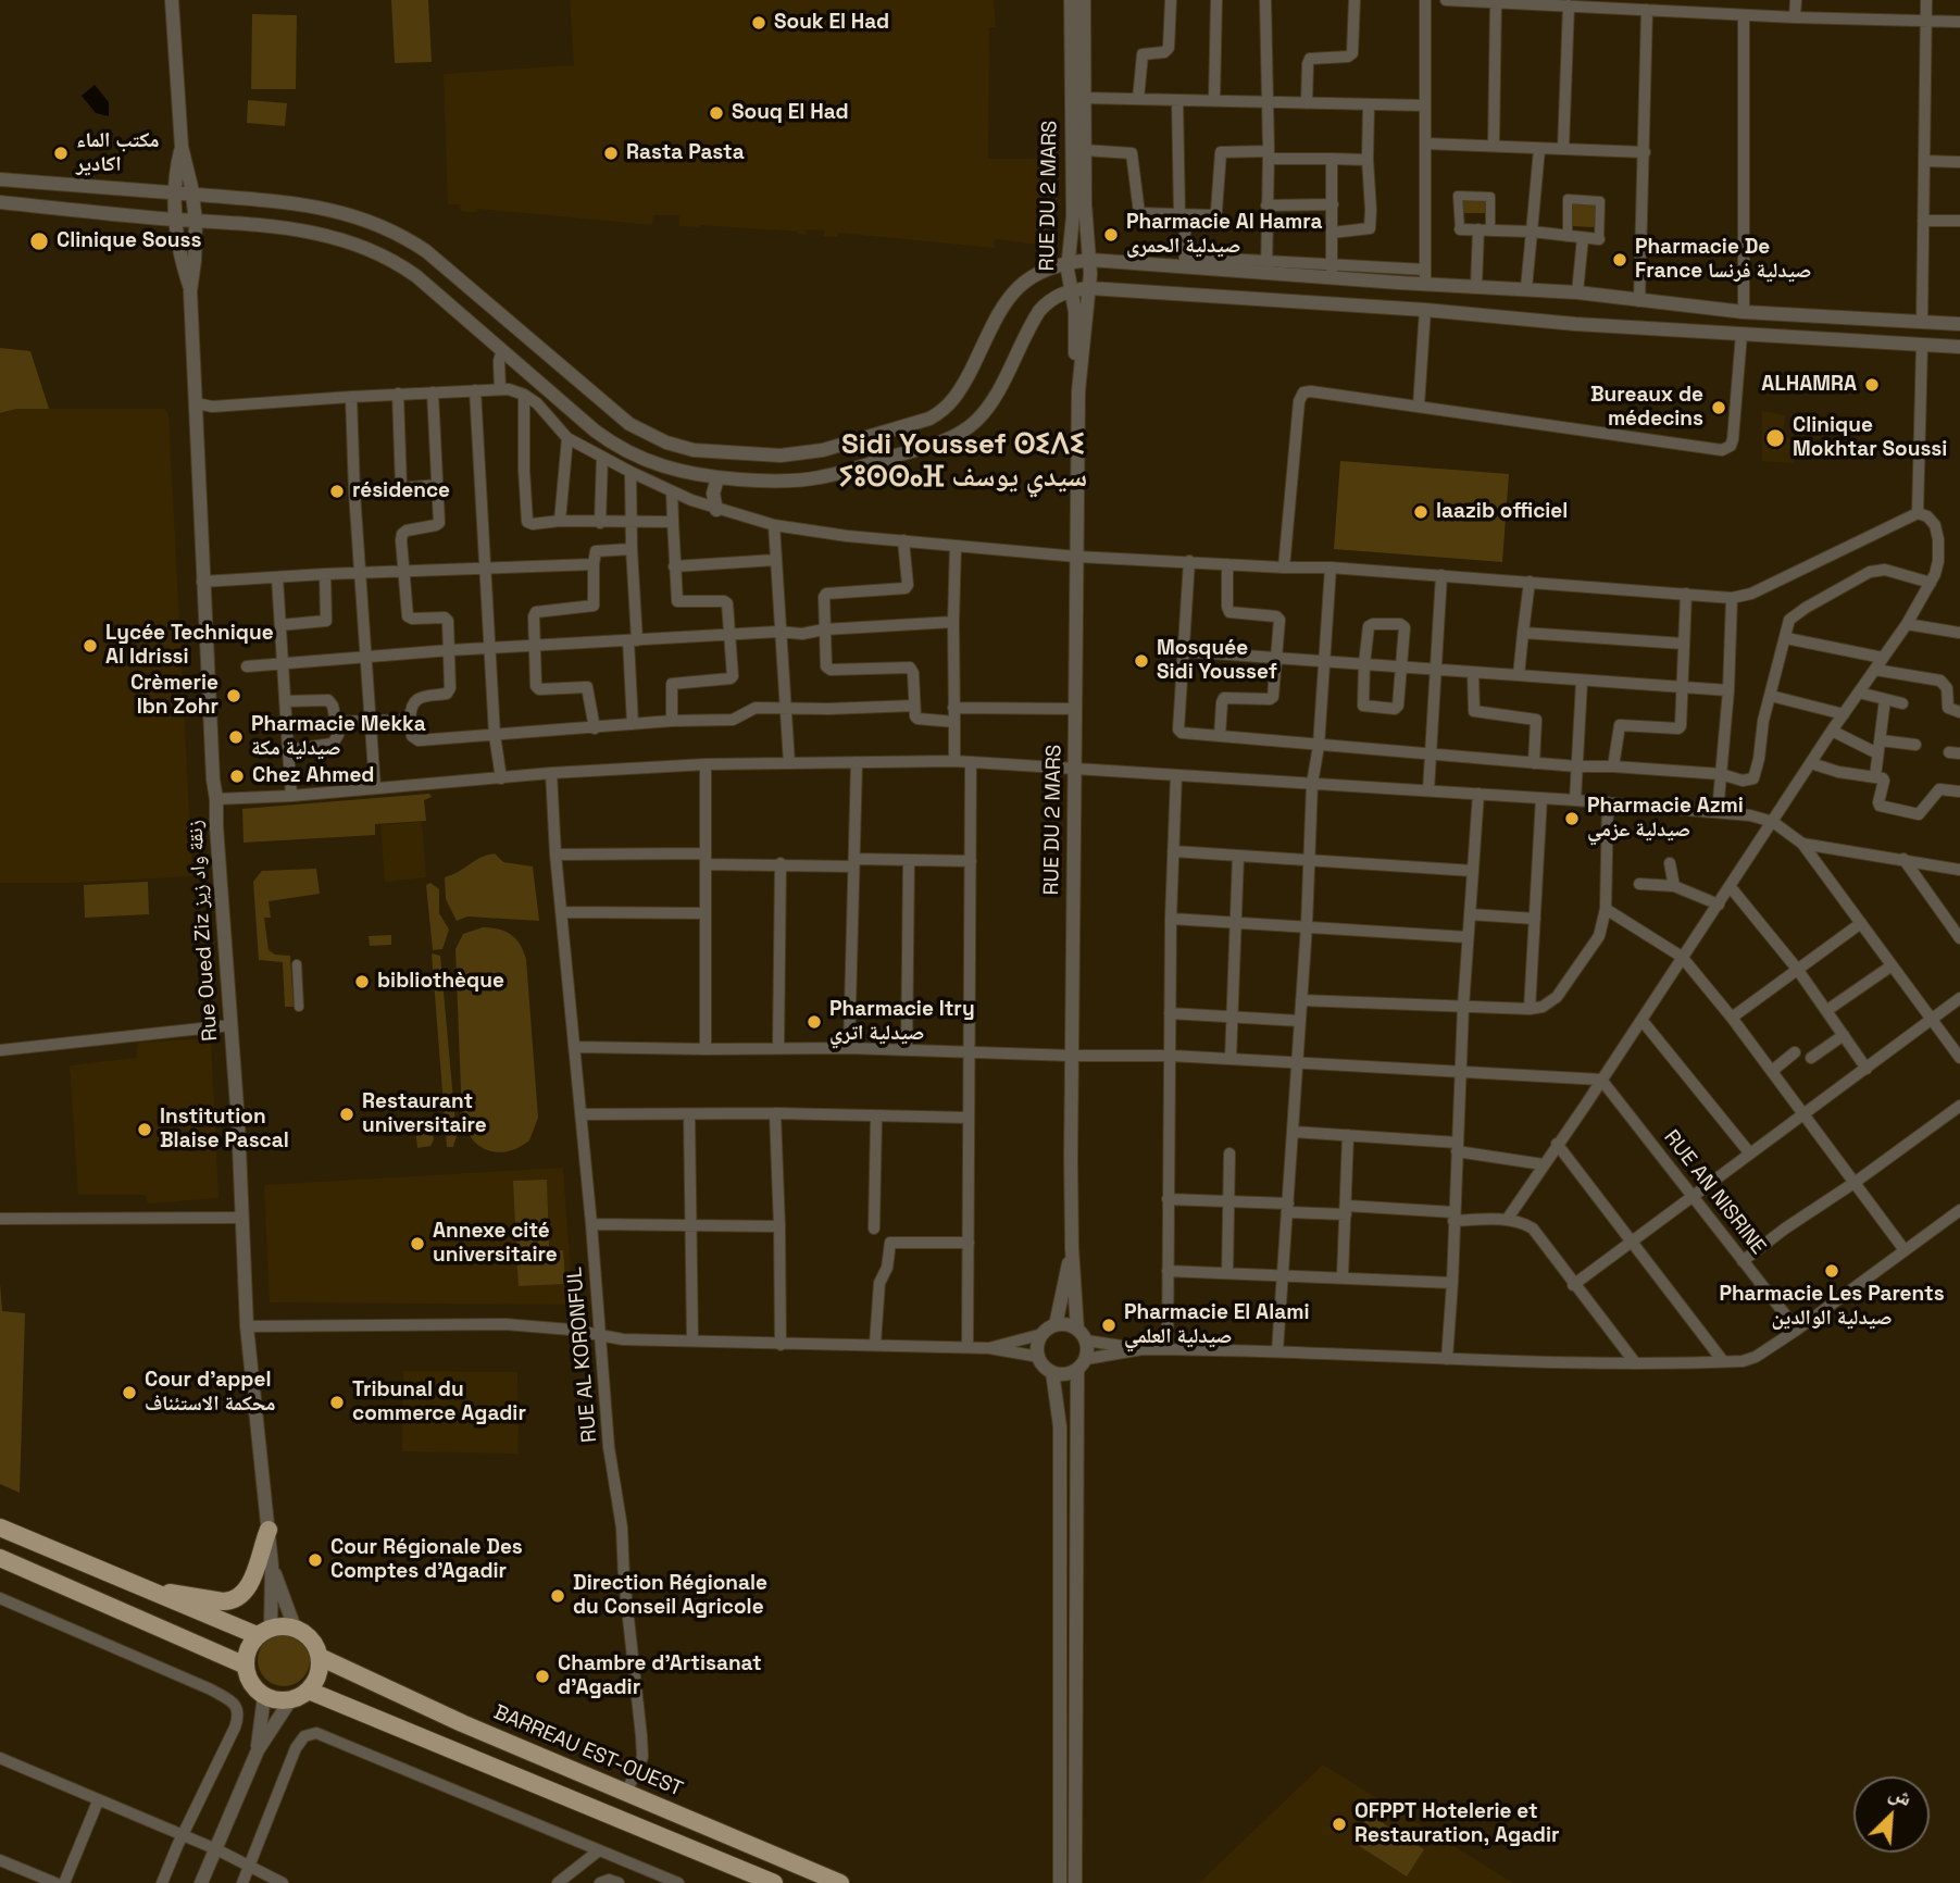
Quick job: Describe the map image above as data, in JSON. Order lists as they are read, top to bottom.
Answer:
{
  "streets": {
    "main road": ["BARREAU EST-OUEST"],
    "street": [
      "RUE DU 2 MARS",
      "Rue Oued Ziz زنقة واد زيز",
      "RUE AN NISRINE",
      "RUE AL KORONFUL"
    ]
  },
  "crossings": [
    ["Rue Oued Ziz زنقة واد زيز", "BARREAU EST-OUEST"],
    ["RUE AL KORONFUL", "BARREAU EST-OUEST"]
  ],
  "districts": ["Sidi Youssef ⵙⵉⴷⵉ ⵢⵓⵙⵙⴰⴼ سيدي يوسف"],
  "places": [
    "Souk El Had",
    "Souq El Had",
    "مكتب الماء اكادير",
    "Rasta Pasta",
    "Pharmacie Al Hamra صيدلية الحمرى",
    "Clinique Souss",
    "Pharmacie De France صيدلية فرنسا",
    "ALHAMRA",
    "Bureaux de médecins",
    "Clinique Mokhtar Soussi",
    "résidence",
    "laazib officiel",
    "Lycée Technique Al Idrissi",
    "Mosquée Sidi Youssef",
    "Crèmerie Ibn Zohr",
    "Pharmacie Mekka صيدلية مكة",
    "Chez Ahmed",
    "Pharmacie Azmi صيدلية عزمي",
    "bibliothèque",
    "Pharmacie Itry صيدلية اتري",
    "Restaurant universitaire",
    "Institution Blaise Pascal",
    "Annexe cité universitaire",
    "Pharmacie Les Parents صيدلية الوالدين",
    "Pharmacie El Alami صيدلية العلمي",
    "Cour d'appel محكمة الاستئناف",
    "Tribunal du commerce Agadir",
    "Cour Régionale Des Comptes d'Agadir",
    "Direction Régionale du Conseil Agricole",
    "Chambre d'Artisanat d'Agadir",
    "OFPPT Hotelerie et Restauration, Agadir"
  ],
  "north": "top right"
}
